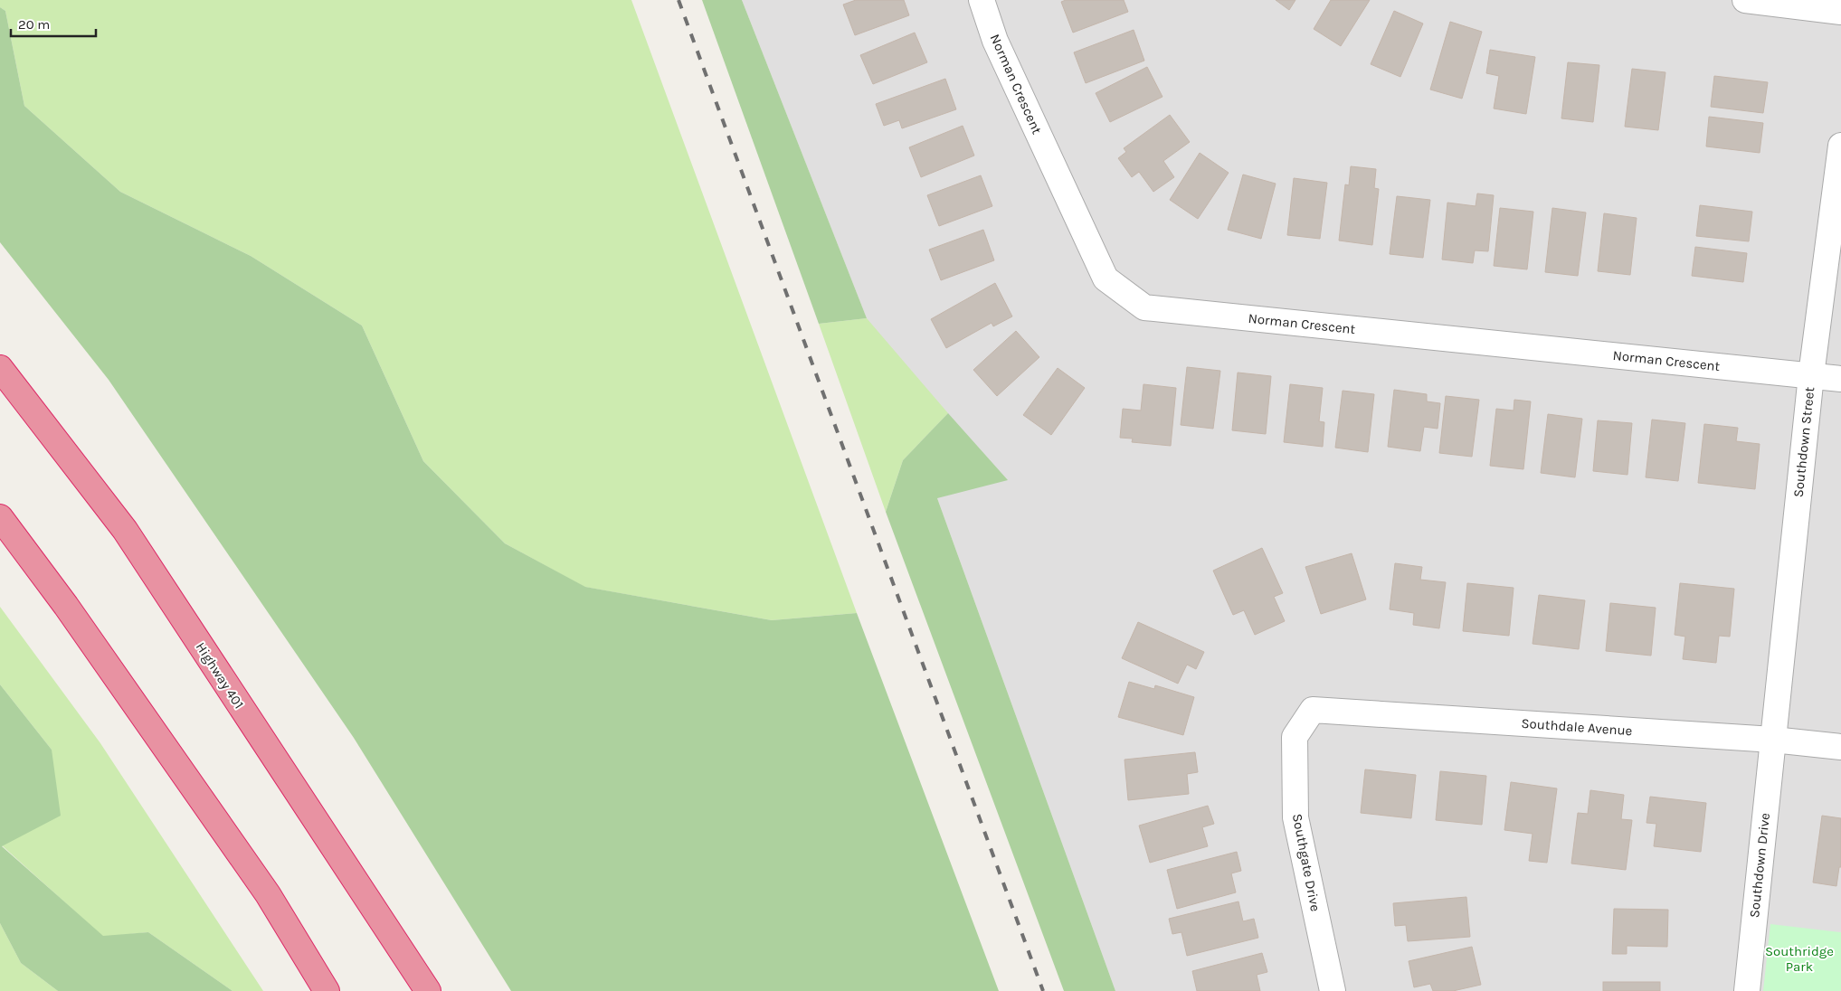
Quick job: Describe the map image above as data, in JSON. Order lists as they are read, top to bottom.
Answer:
{
  "streets": {
    "highway": ["Highway 401"],
    "street": [
      "Norman Crescent",
      "Southdown Street",
      "Southdale Avenue",
      "Southgate Drive",
      "Southdown Drive"
    ]
  },
  "crossings": [
    ["Norman Crescent", "Southdown Street"],
    ["Southdown Street", "Southdale Avenue"],
    ["Southdown Street", "Southdown Drive"],
    ["Southdale Avenue", "Southgate Drive"],
    ["Southdale Avenue", "Southdown Drive"]
  ],
  "parks": ["Southridge Park"],
  "scale_bar": "20 m"
}
